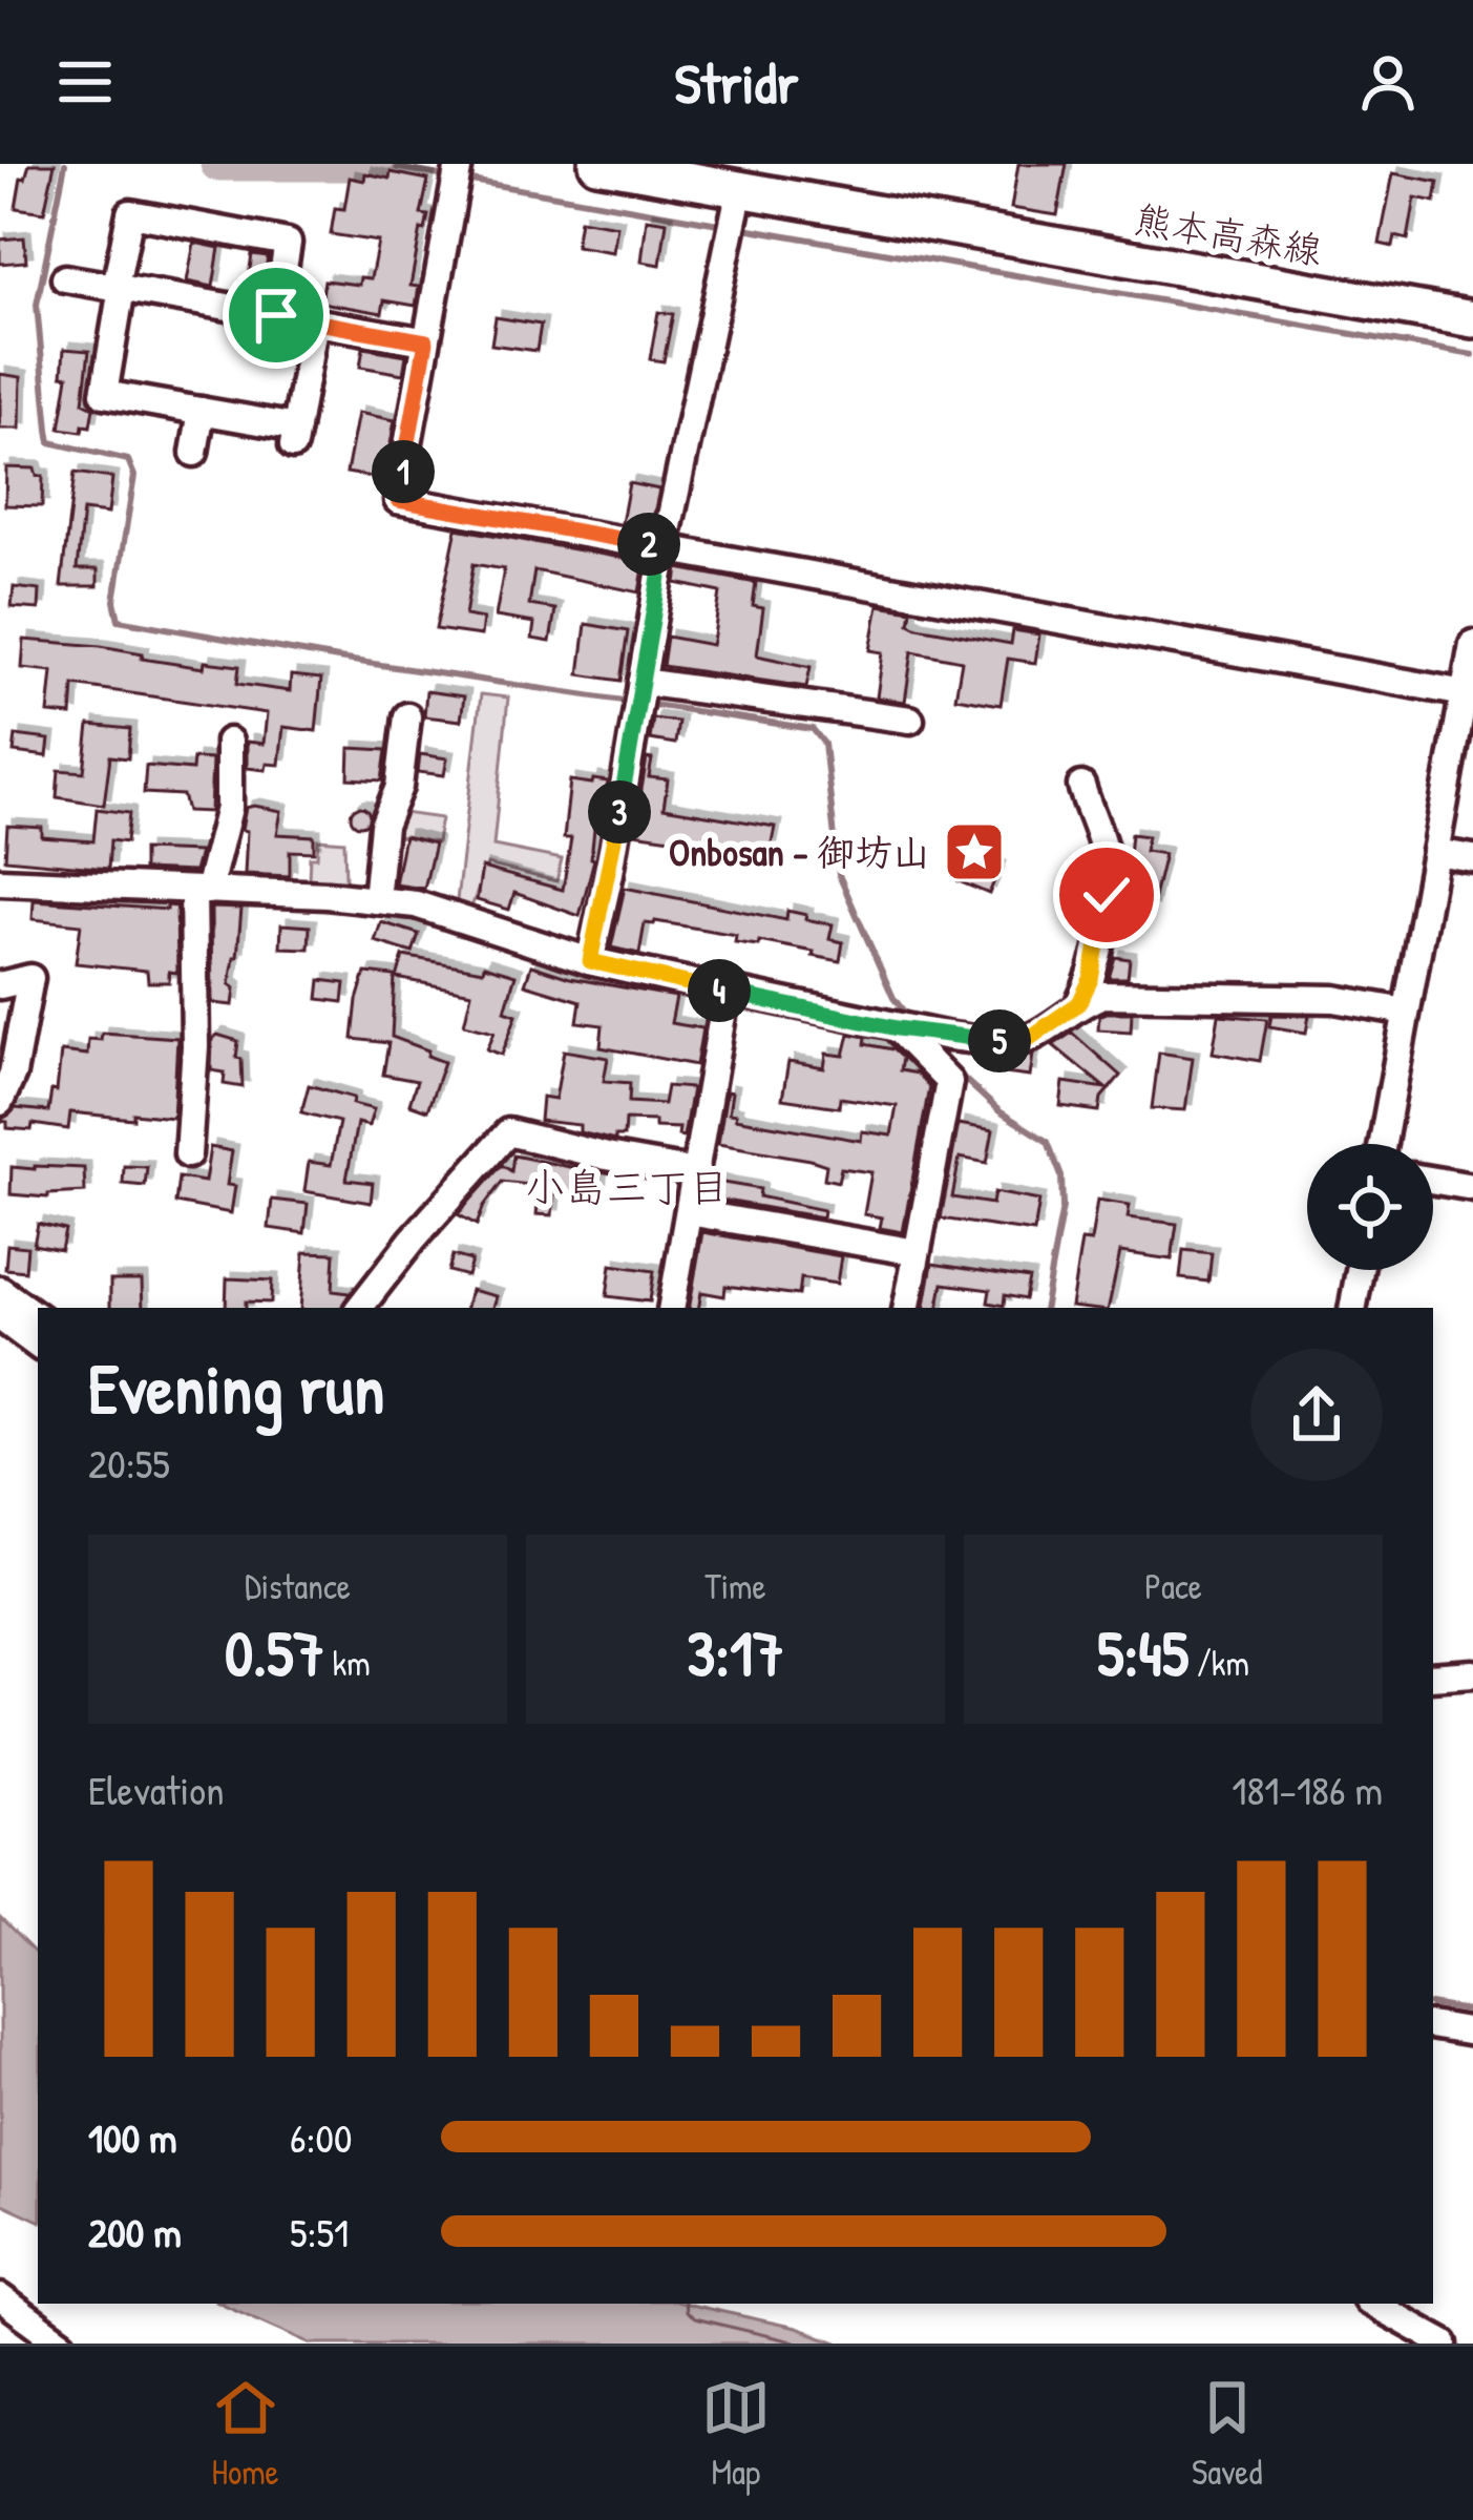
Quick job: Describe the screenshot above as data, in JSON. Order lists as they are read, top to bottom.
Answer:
{
  "streets": {
    "main road": ["熊本高森線"]
  },
  "districts": ["小島三丁目"],
  "places": {
    "place": ["Onbosan - 御坊山"]
  },
  "page": {
    "header": "Stridr",
    "pins": [
      "1",
      "2",
      "3",
      "4",
      "5"
    ],
    "heading": ["Evening run", "20:55"],
    "stats": [
      ["Distance", "0.57 km"],
      ["Time", "3:17"],
      ["Pace", "5:45 /km"]
    ],
    "chart": ["Elevation", "181–186 m"],
    "list": [
      {
        "name": "100 m",
        "note": "6:00"
      },
      {
        "name": "200 m",
        "note": "5:51"
      }
    ],
    "tabs": ["Home", "Map", "Saved"]
  }
}
